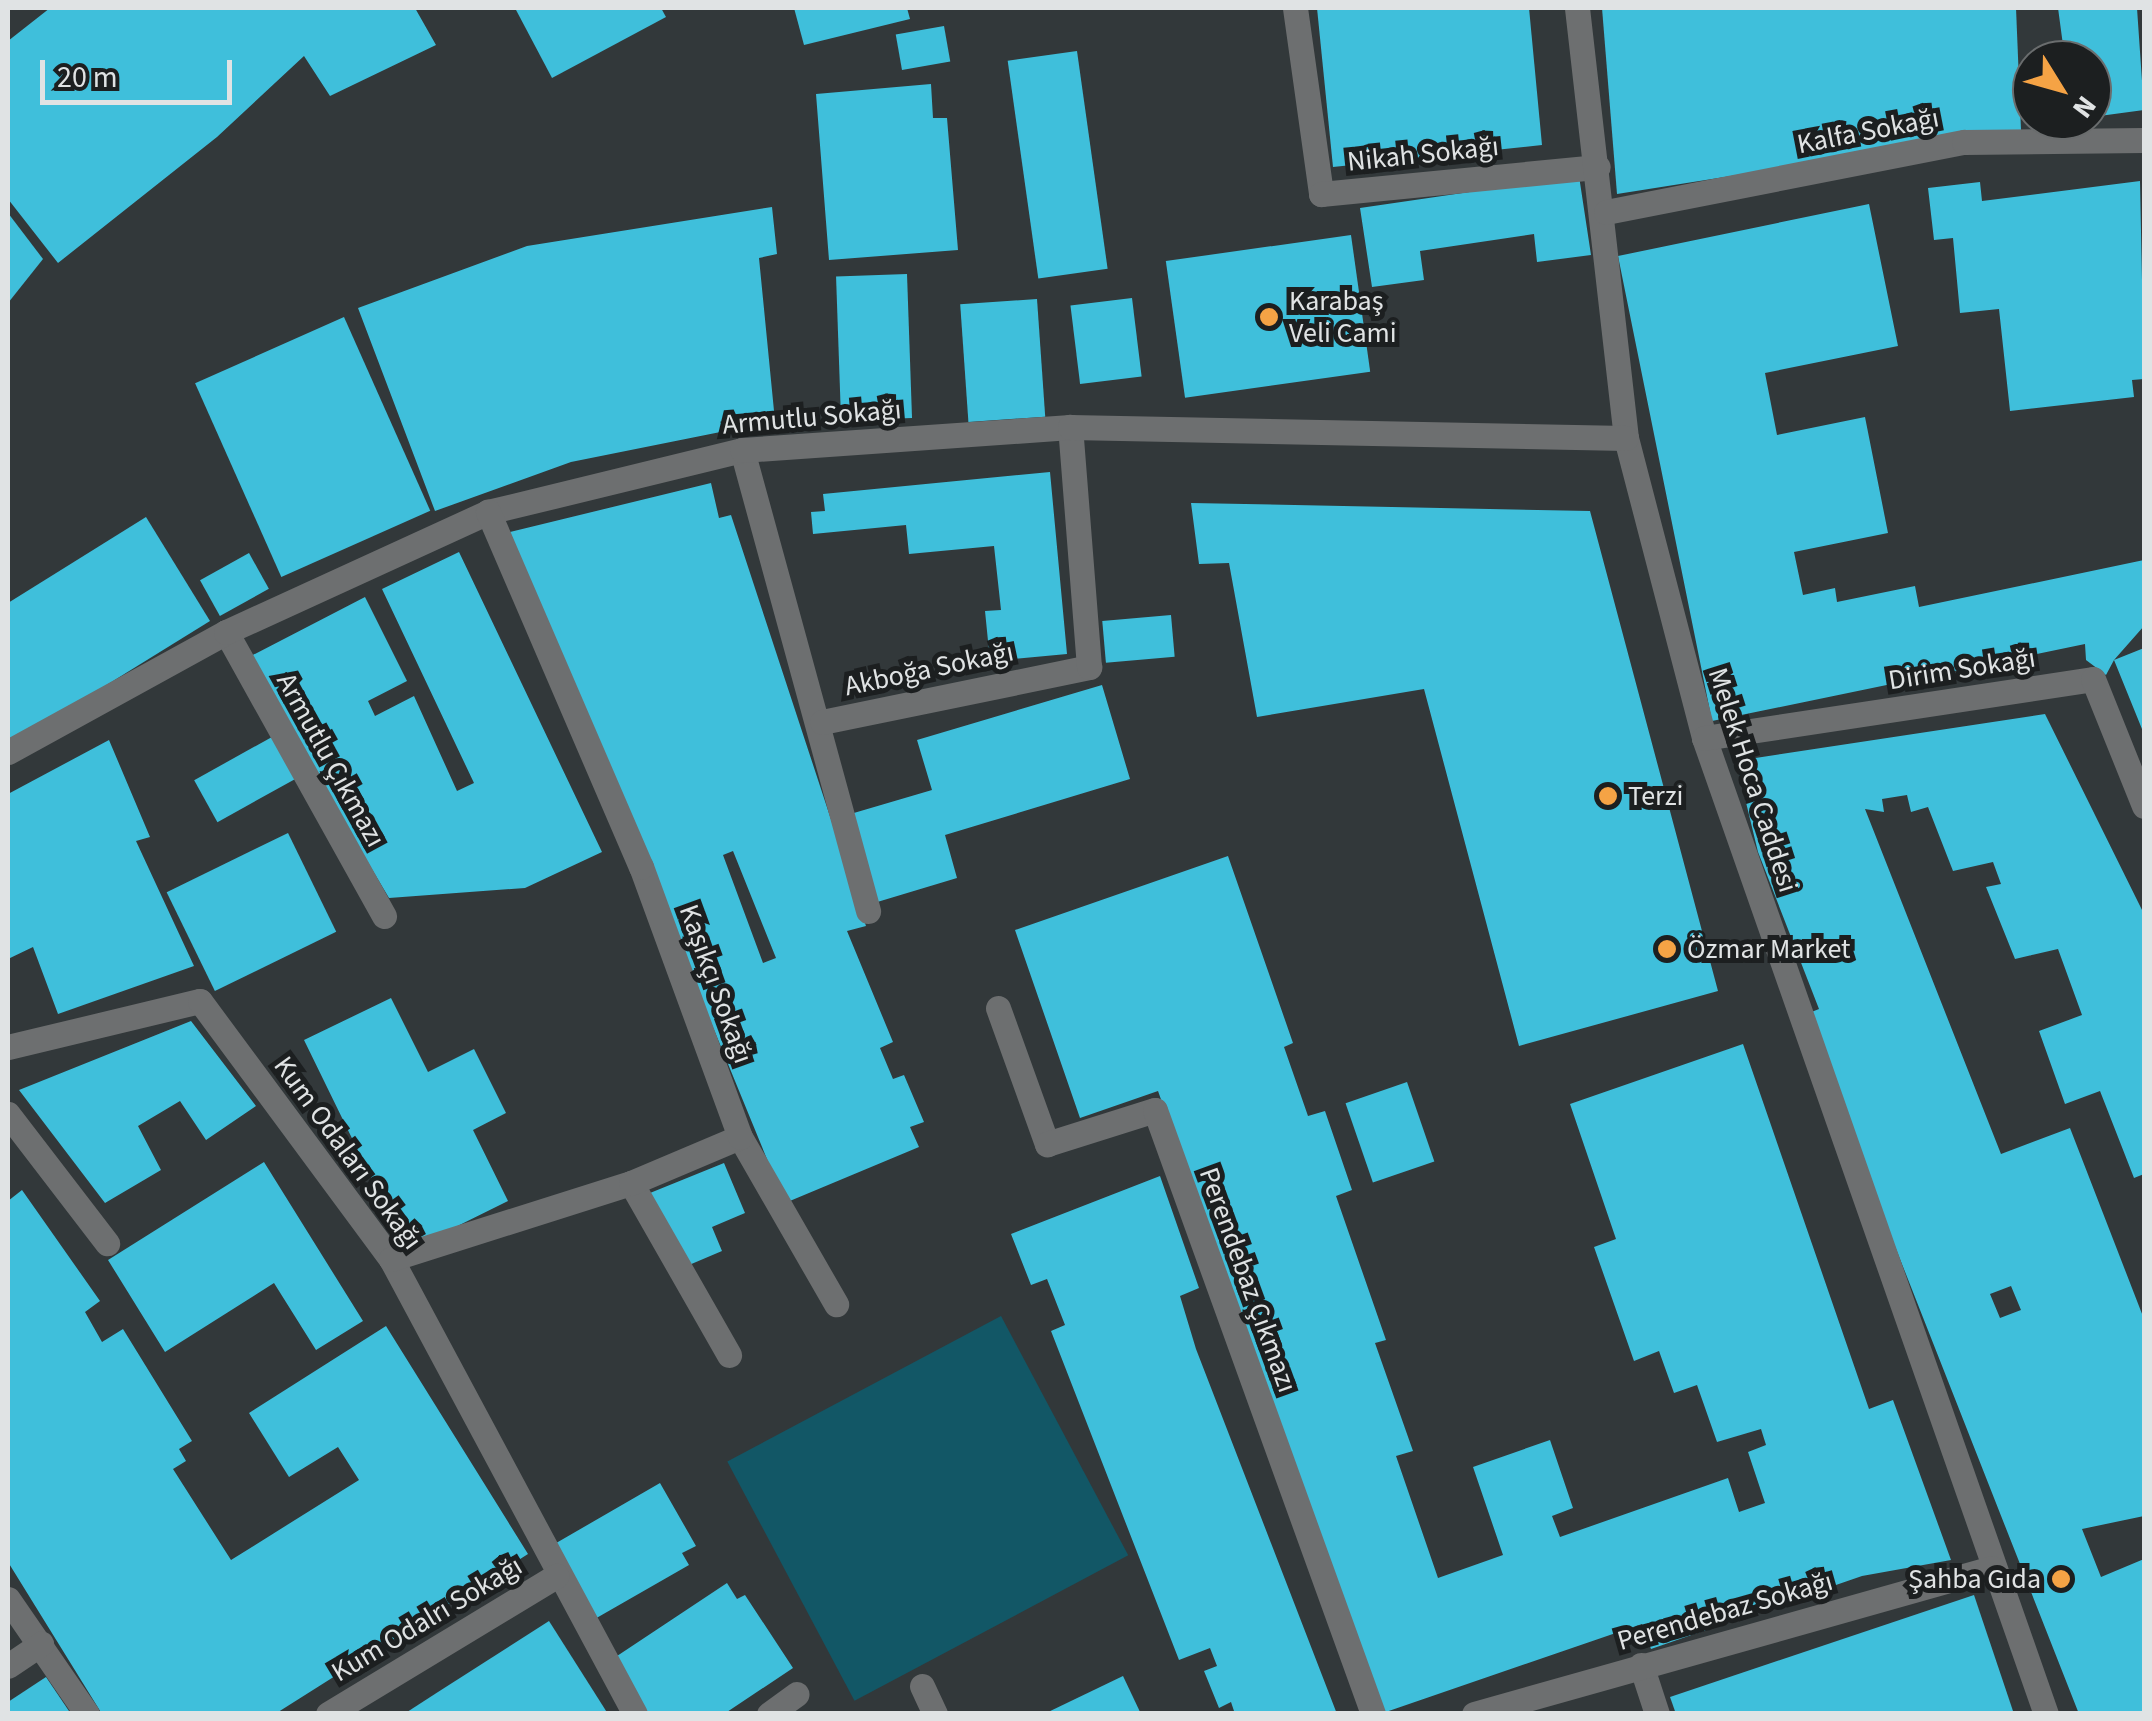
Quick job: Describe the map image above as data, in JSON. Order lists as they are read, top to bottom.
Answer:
{
  "streets": {
    "street": [
      "Kalfa Sokağı",
      "Nikah Sokağı",
      "Armutlu Sokağı",
      "Akboğa Sokağı",
      "Dirim Sokağı",
      "Armutlu Çıkmazı",
      "Melek Hoca Caddesi",
      "Kaşıkçı Sokağı",
      "Kum Odaları Sokağı",
      "Perendebaz Çıkmazı",
      "Perendebaz Sokağı",
      "Kum Odalrı Sokağı"
    ]
  },
  "crossings": [
    ["Kalfa Sokağı", "Melek Hoca Caddesi"],
    ["Nikah Sokağı", "Melek Hoca Caddesi"],
    ["Armutlu Sokağı", "Akboğa Sokağı"],
    ["Armutlu Sokağı", "Armutlu Çıkmazı"],
    ["Armutlu Sokağı", "Melek Hoca Caddesi"],
    ["Armutlu Sokağı", "Kaşıkçı Sokağı"],
    ["Dirim Sokağı", "Melek Hoca Caddesi"],
    ["Melek Hoca Caddesi", "Perendebaz Sokağı"],
    ["Kum Odaları Sokağı", "Kum Odalrı Sokağı"]
  ],
  "places": [
    "Karabaş Veli Cami",
    "Terzi",
    "Özmar Market",
    "Şahba Gıda"
  ],
  "scale_bar": "20 m",
  "north": "bottom right"
}
